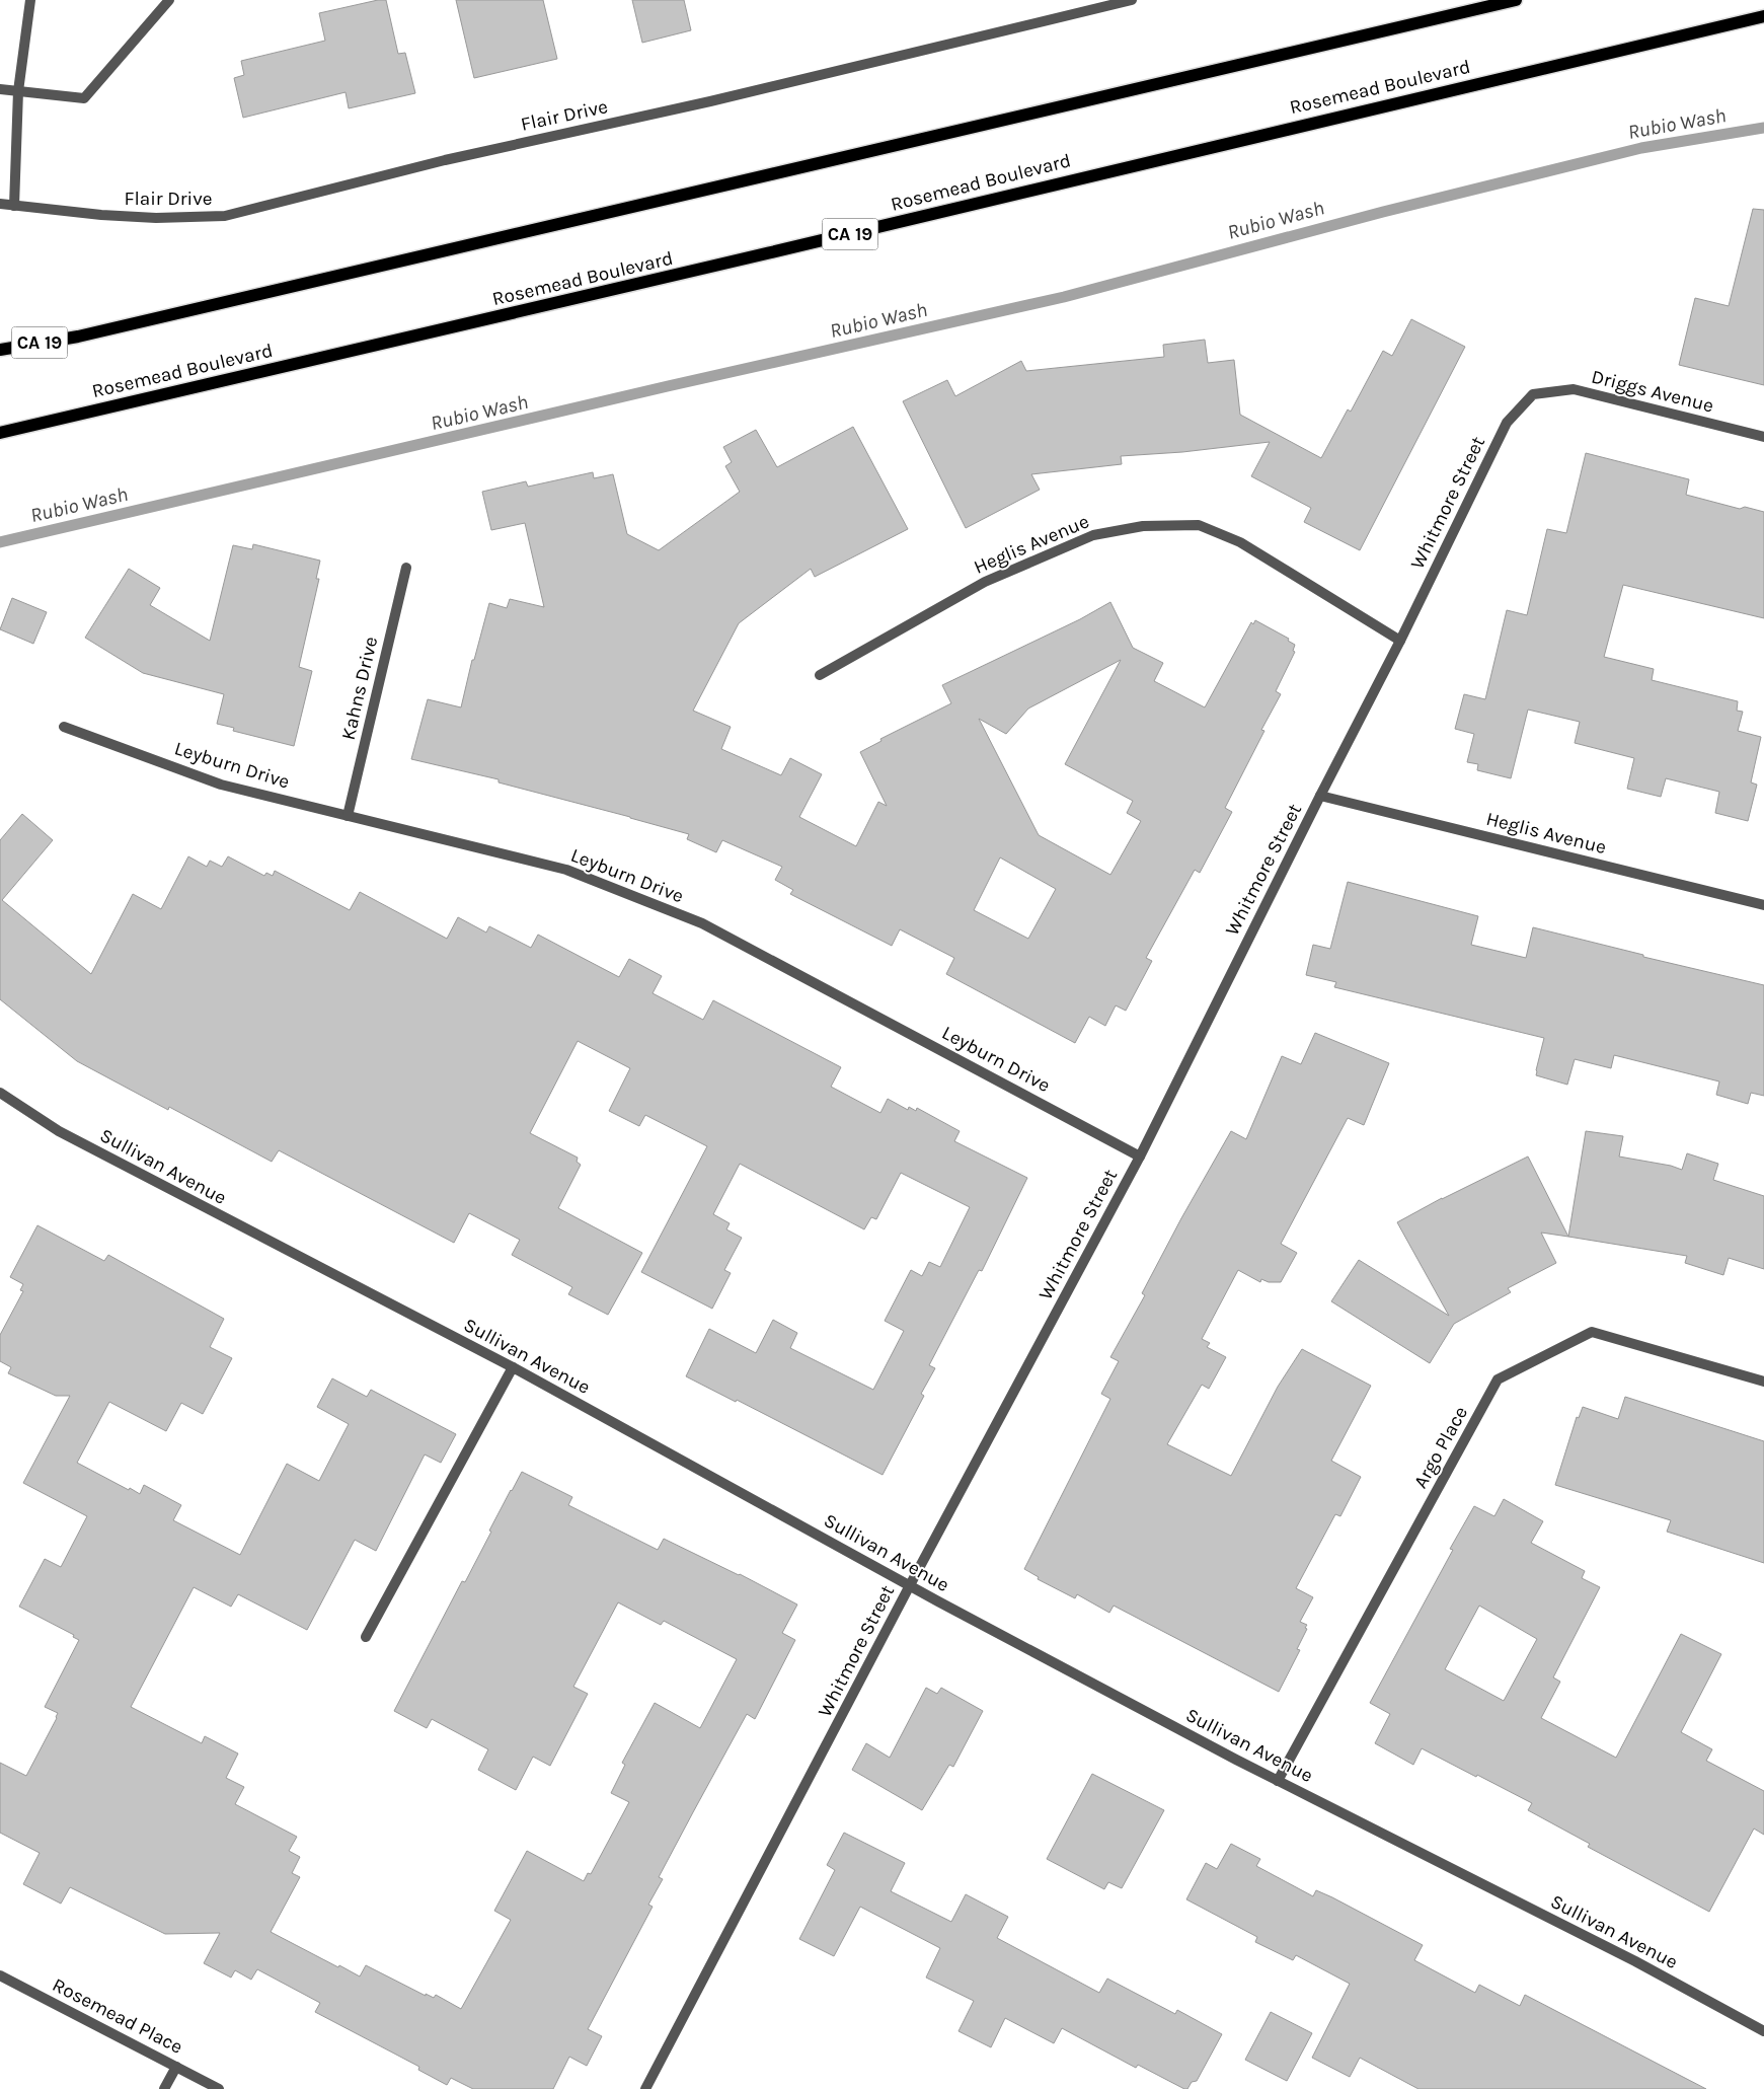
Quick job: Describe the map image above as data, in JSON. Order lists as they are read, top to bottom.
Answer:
{
  "streets": {
    "main road": ["Rosemead Boulevard", "CA 19"],
    "street": [
      "Flair Drive",
      "Driggs Avenue",
      "Whitmore Street",
      "Heglis Avenue",
      "Kahns Drive",
      "Leyburn Drive",
      "Sullivan Avenue",
      "Argo Place",
      "Rosemead Place"
    ]
  },
  "crossings": [
    ["Driggs Avenue", "Whitmore Street"],
    ["Whitmore Street", "Heglis Avenue"],
    ["Whitmore Street", "Leyburn Drive"],
    ["Whitmore Street", "Sullivan Avenue"],
    ["Kahns Drive", "Leyburn Drive"],
    ["Sullivan Avenue", "Argo Place"]
  ],
  "water": ["Rubio Wash"]
}
